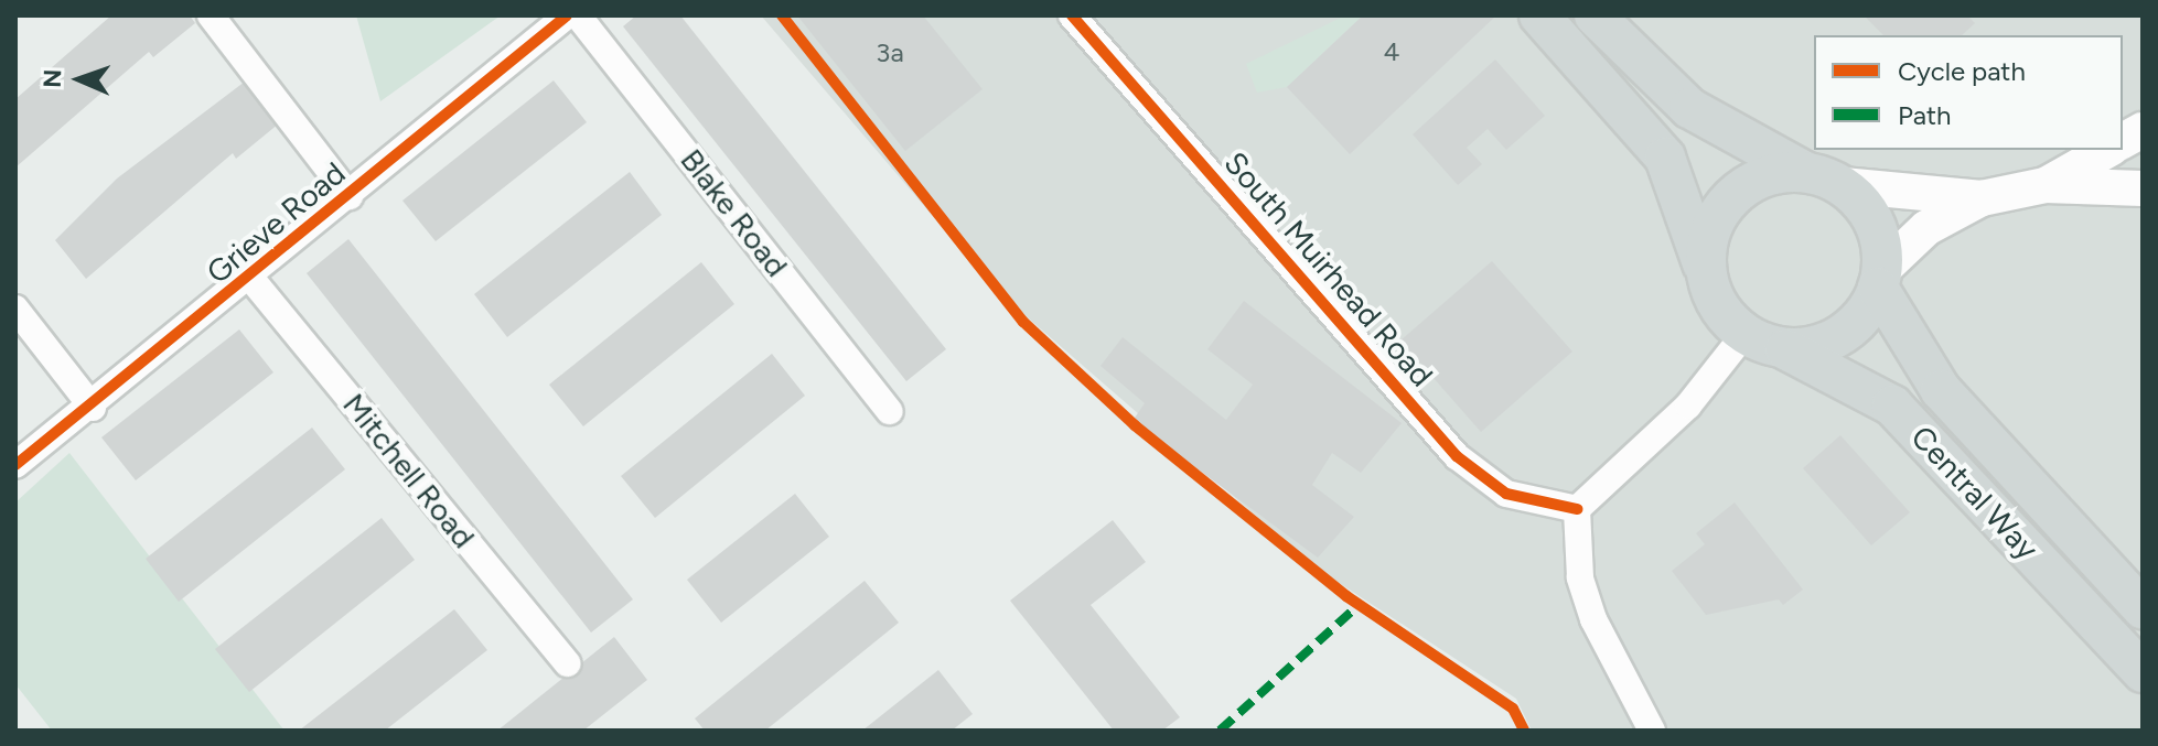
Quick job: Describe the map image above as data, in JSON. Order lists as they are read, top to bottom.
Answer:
{
  "streets": {
    "main road": ["Central Way"],
    "street": [
      "Blake Road",
      "Grieve Road",
      "South Muirhead Road",
      "Mitchell Road"
    ]
  },
  "crossings": [
    ["Grieve Road", "Mitchell Road"]
  ],
  "house_numbers": ["4", "3a"],
  "legend": ["Cycle path", "Path"],
  "north": "left"
}
